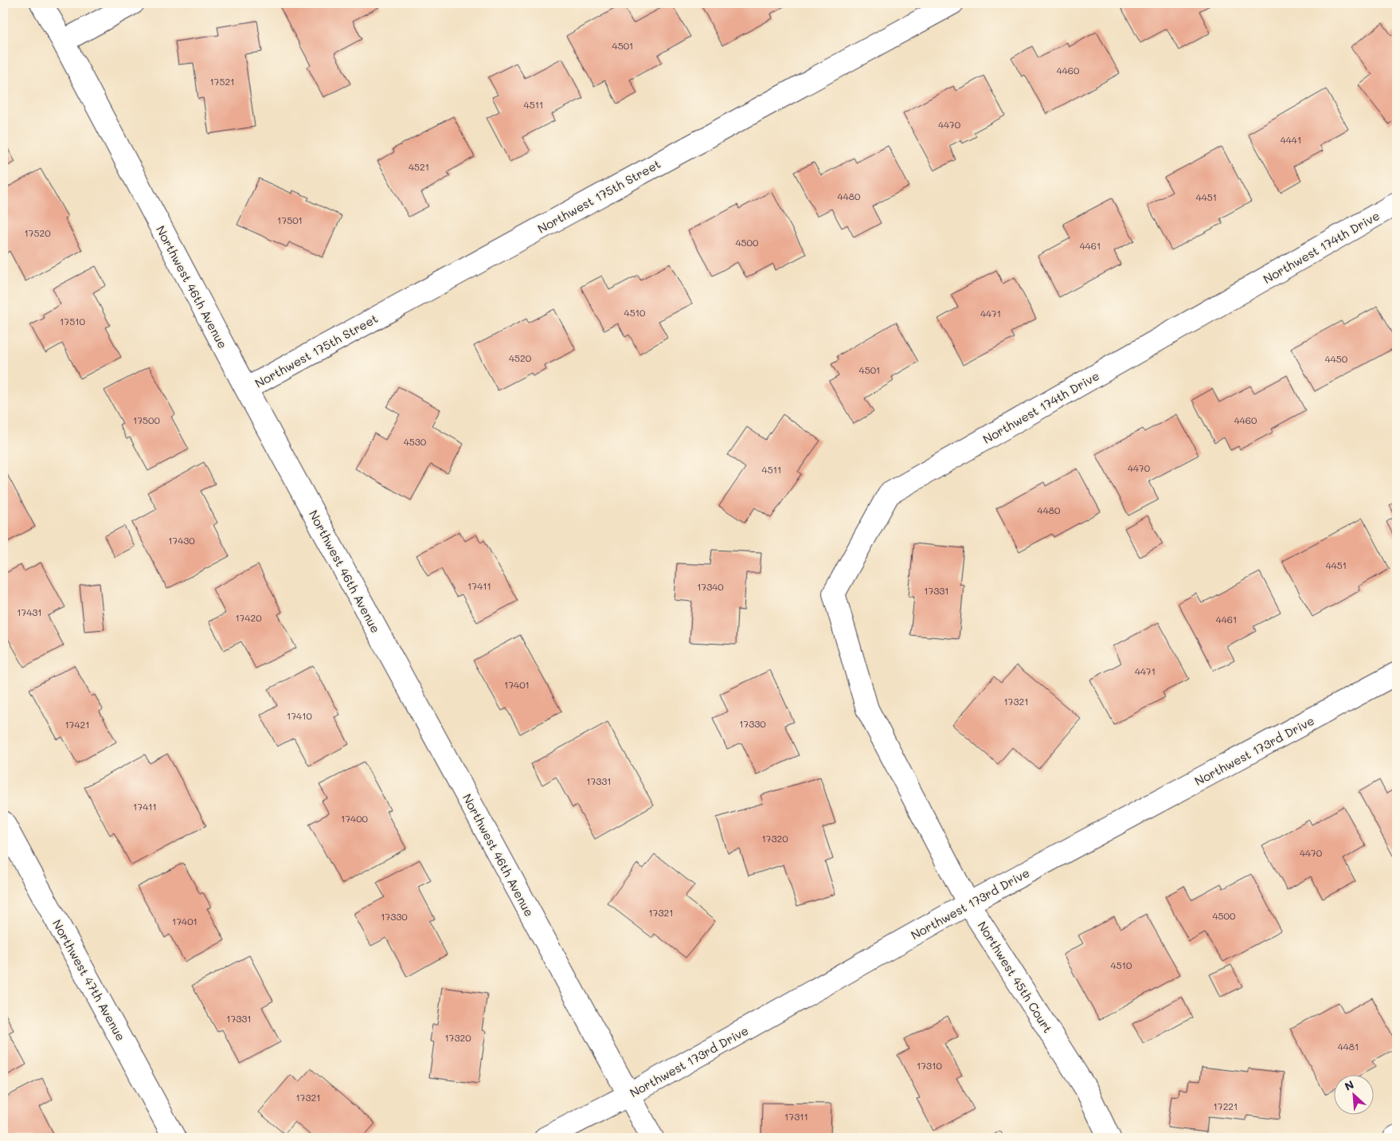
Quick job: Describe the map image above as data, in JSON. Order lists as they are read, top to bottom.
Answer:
{
  "streets": {
    "street": [
      "Northwest 175th Street",
      "Northwest 174th Drive",
      "Northwest 46th Avenue",
      "Northwest 173rd Drive",
      "Northwest 45th Court",
      "Northwest 47th Avenue"
    ]
  },
  "crossings": [
    ["Northwest 175th Street", "Northwest 46th Avenue"],
    ["Northwest 174th Drive", "Northwest 45th Court"],
    ["Northwest 46th Avenue", "Northwest 173rd Drive"],
    ["Northwest 173rd Drive", "Northwest 45th Court"]
  ],
  "house_numbers": [
    "4501",
    "4460",
    "17521",
    "4511",
    "4470",
    "4441",
    "4521",
    "4480",
    "4451",
    "17501",
    "17520",
    "4500",
    "4461",
    "4510",
    "4471",
    "17510",
    "4520",
    "4450",
    "4501",
    "17500",
    "4460",
    "4530",
    "4470",
    "4511",
    "4480",
    "17430",
    "4451",
    "17411",
    "17340",
    "17331",
    "17431",
    "17420",
    "4461",
    "4471",
    "17401",
    "17321",
    "17410",
    "17330",
    "17421",
    "17331",
    "17411",
    "17400",
    "17320",
    "4470",
    "17321",
    "4500",
    "17330",
    "17401",
    "4510",
    "17331",
    "17320",
    "4481",
    "17310",
    "17321",
    "17221",
    "17311"
  ],
  "north": "top left"
}
